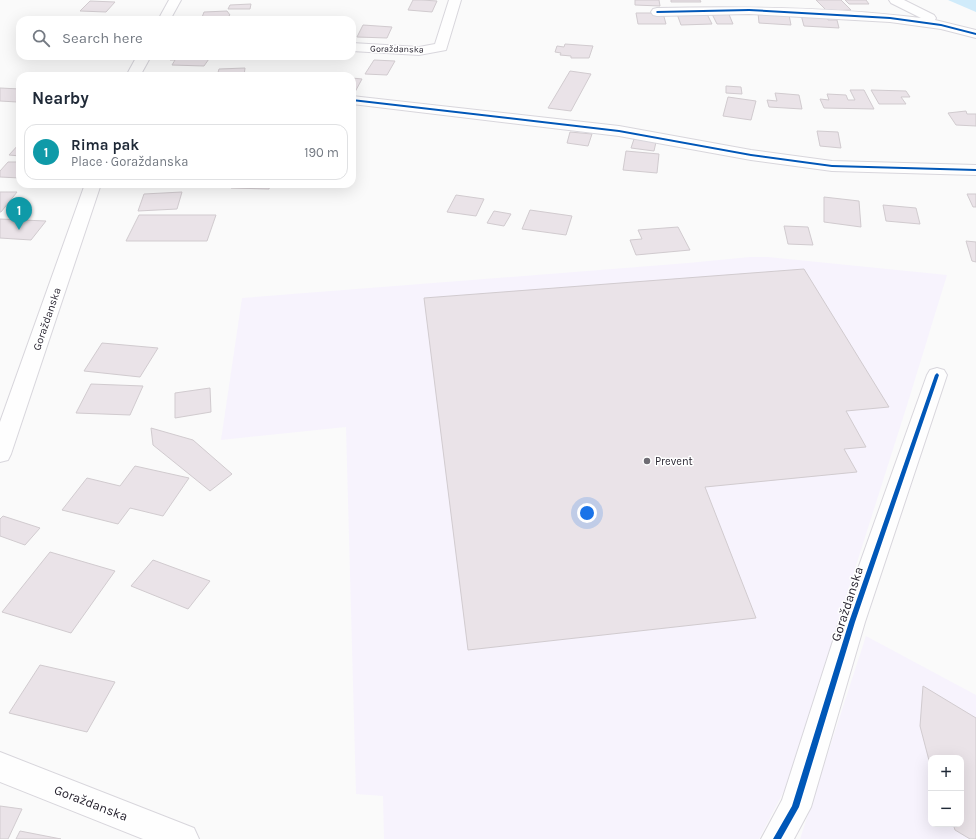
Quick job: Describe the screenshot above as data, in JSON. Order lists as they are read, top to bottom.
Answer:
{
  "streets": {
    "street": ["Goraždanska"]
  },
  "places": ["Prevent"],
  "page": {
    "search": "Search here",
    "heading": "Nearby",
    "list": [
      {
        "mark": "1",
        "name": "Rima pak",
        "note": "Place · Goraždanska",
        "value": "190 m"
      }
    ],
    "pins": "1",
    "map_buttons": ["+", "−"]
  }
}
